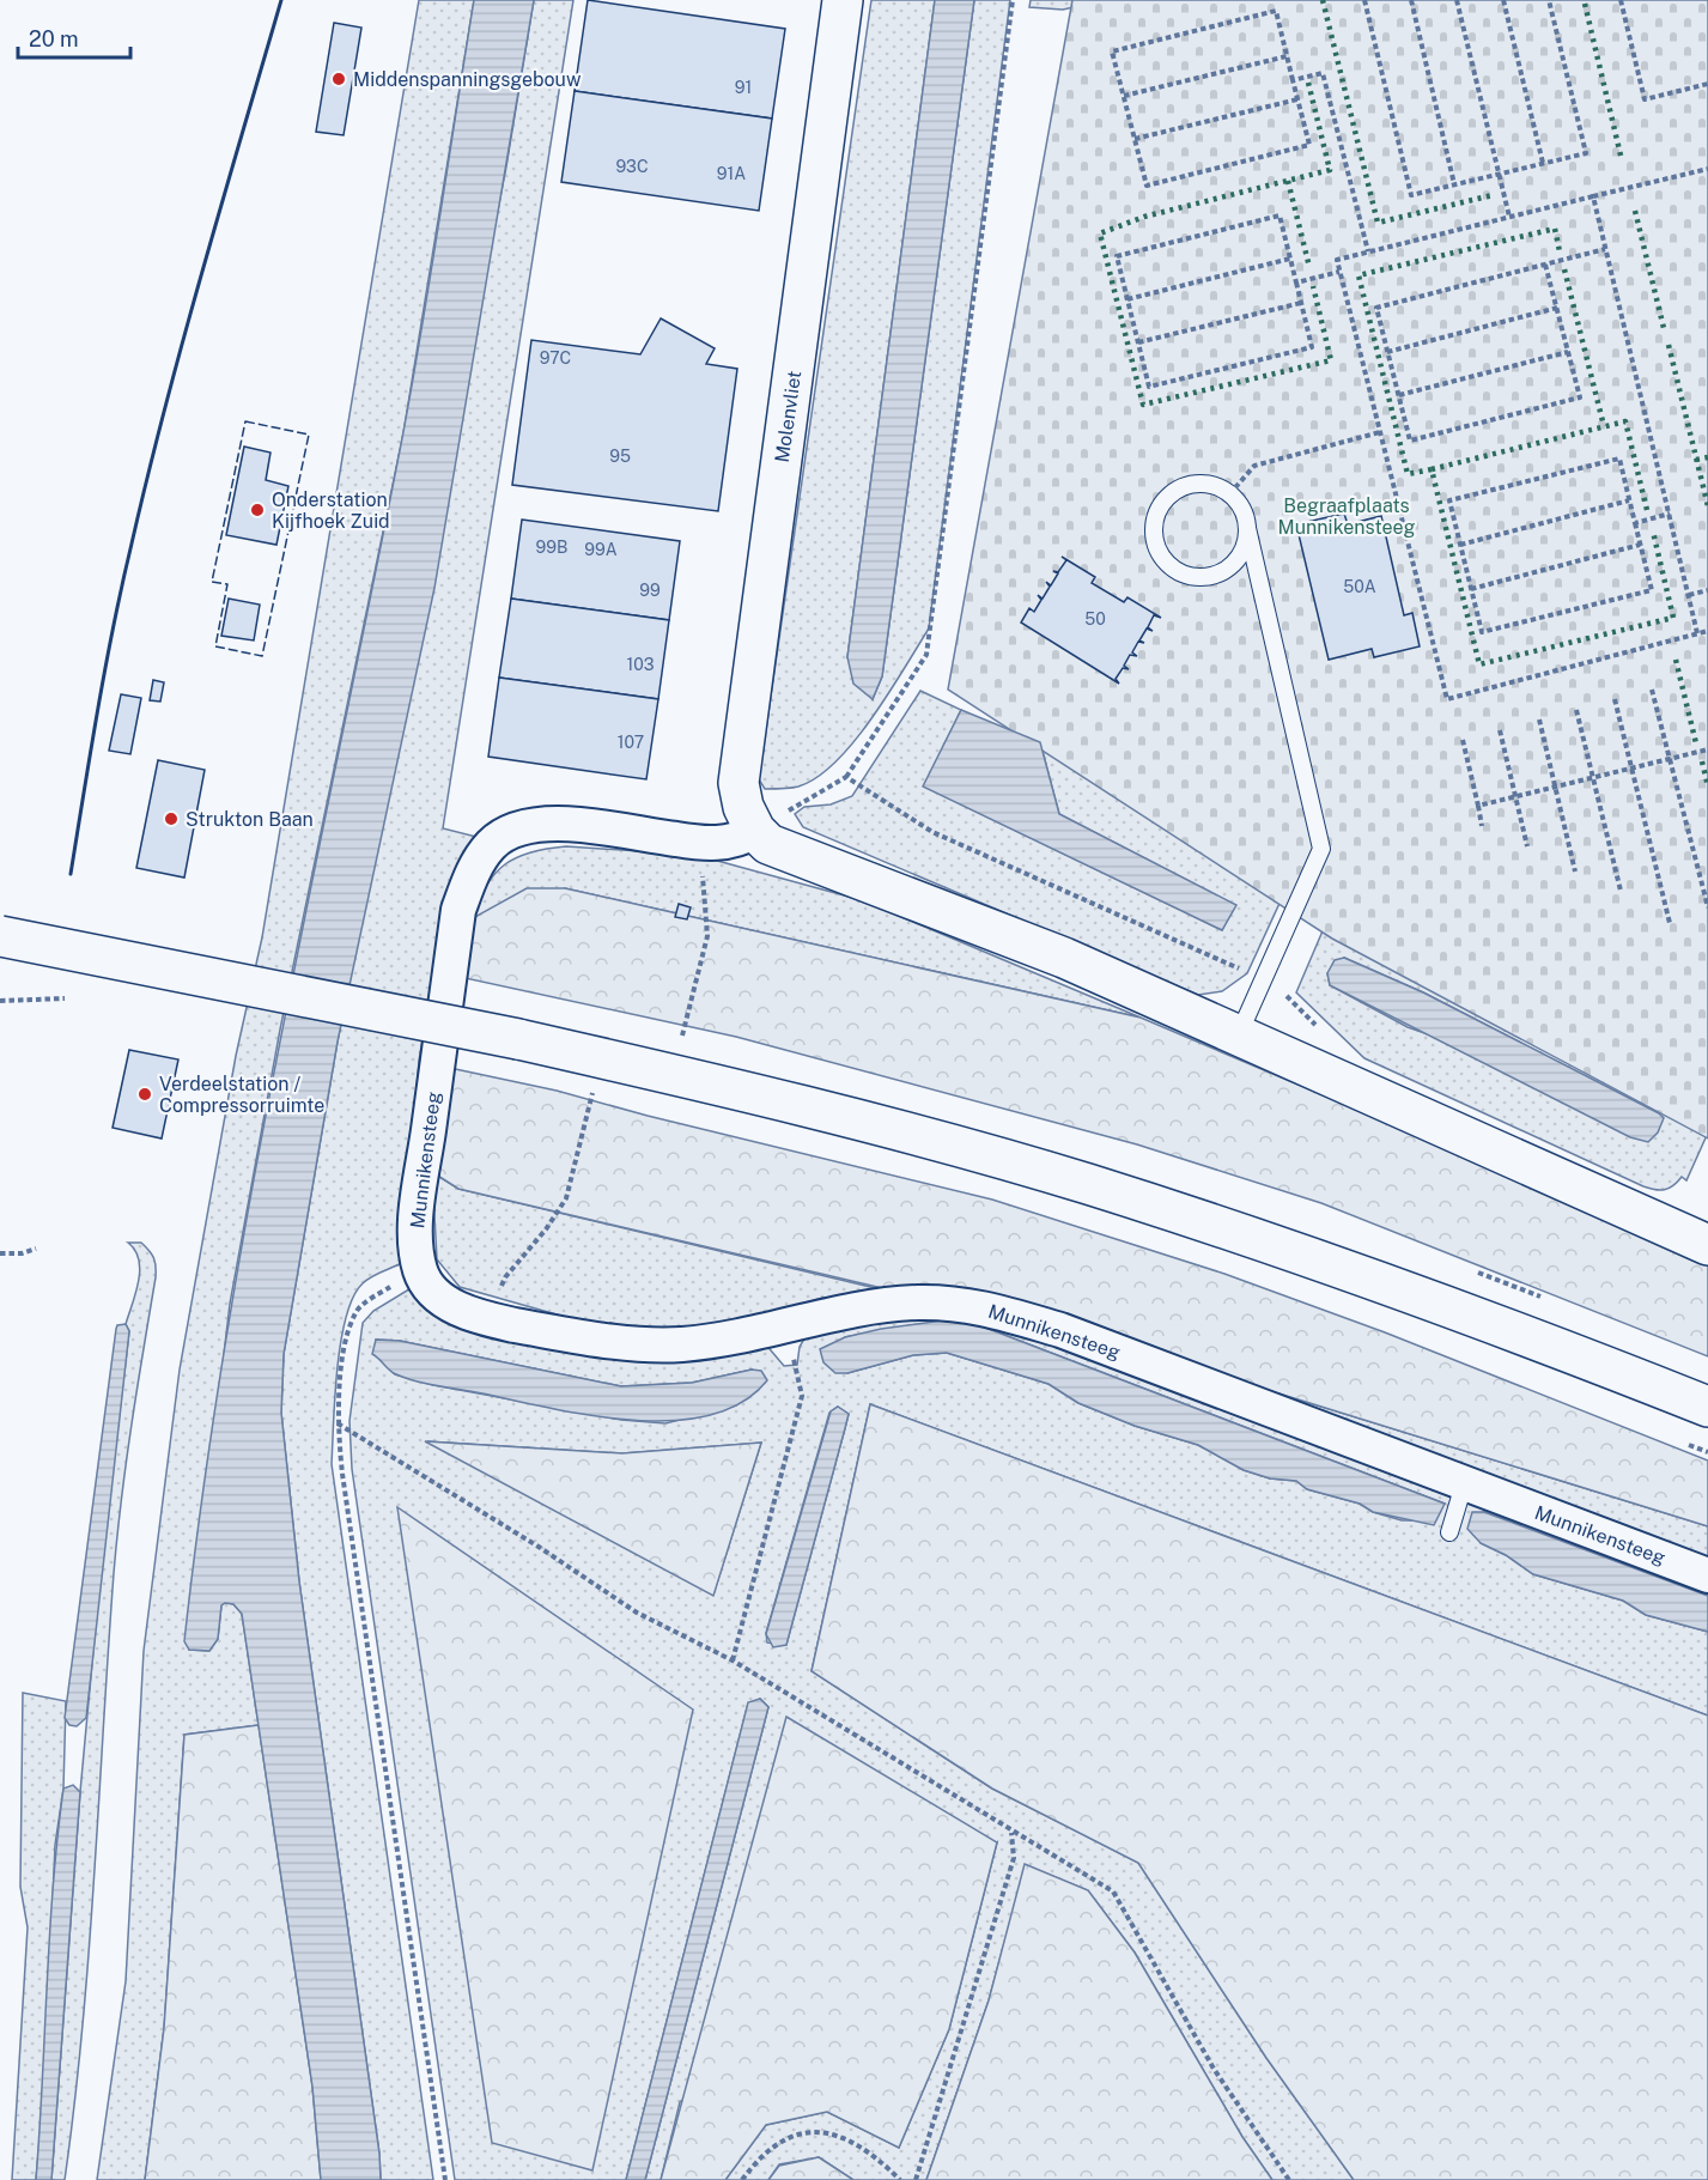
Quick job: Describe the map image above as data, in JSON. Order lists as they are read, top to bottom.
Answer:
{
  "streets": {
    "street": ["Molenvliet", "Munnikensteeg"]
  },
  "crossings": [
    ["Molenvliet", "Munnikensteeg"]
  ],
  "parks": ["Begraafplaats Munnikensteeg"],
  "places": [
    "Middenspanningsgebouw",
    "Onderstation Kijfhoek Zuid",
    "Strukton Baan",
    "Verdeelstation / Compressorruimte"
  ],
  "house_numbers": [
    "91",
    "93C",
    "91A",
    "97C",
    "95",
    "99B",
    "99A",
    "50A",
    "99",
    "50",
    "103",
    "107"
  ],
  "scale_bar": "20 m"
}
